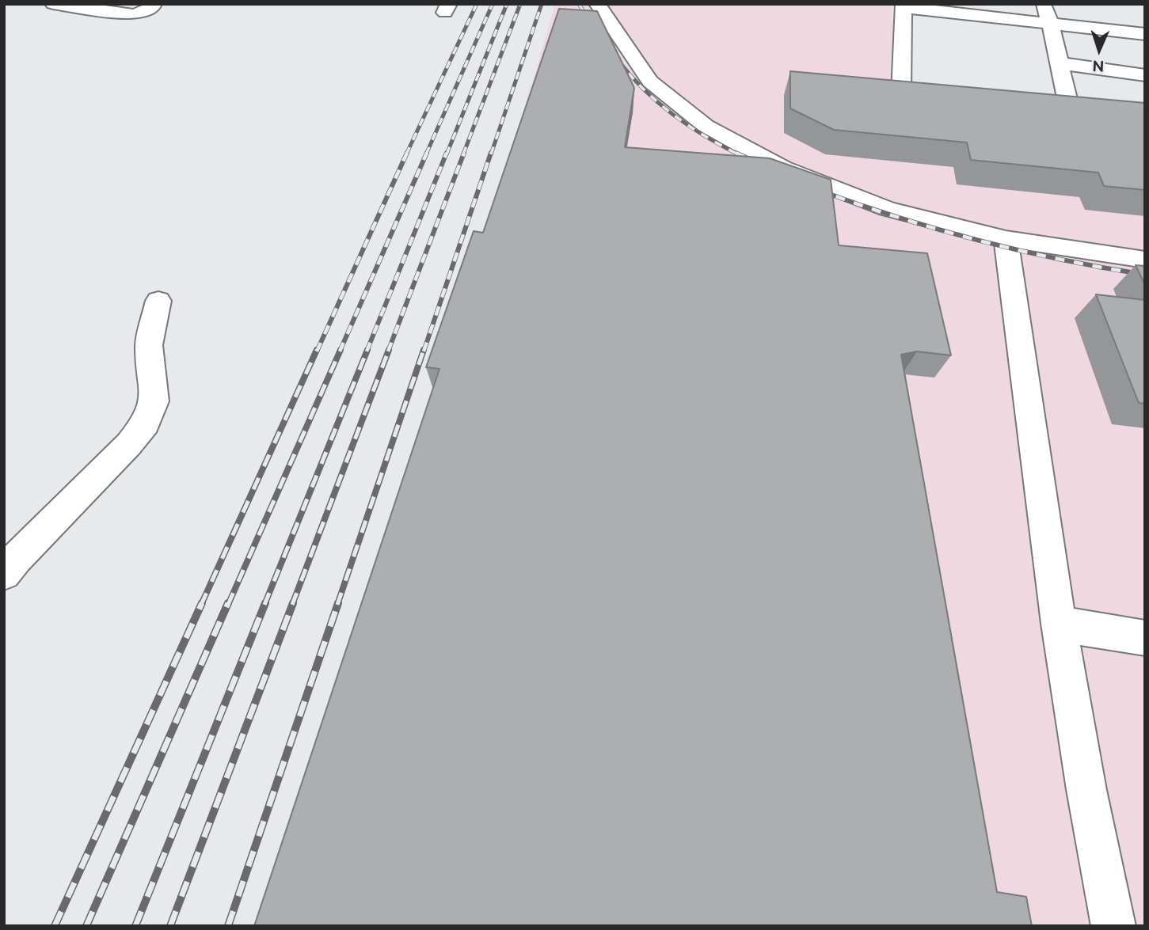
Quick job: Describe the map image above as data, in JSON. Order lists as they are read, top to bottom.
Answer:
{
  "north": "bottom"
}
